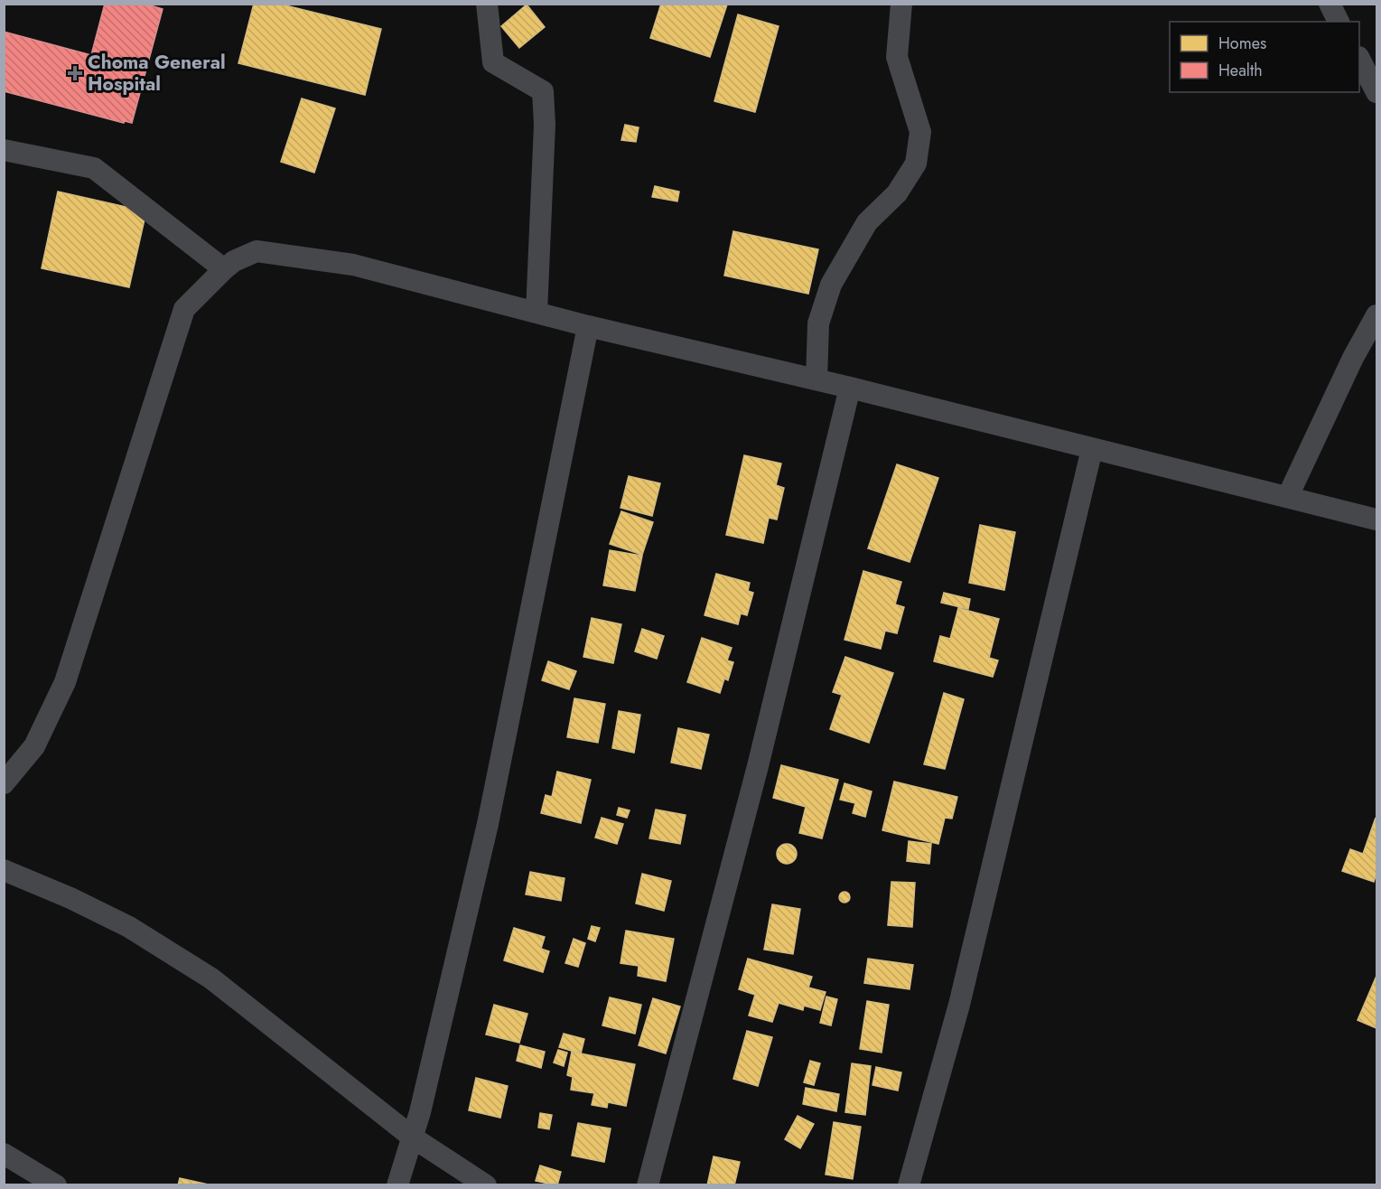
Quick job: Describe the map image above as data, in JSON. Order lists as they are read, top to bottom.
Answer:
{
  "places": {
    "health": ["Choma General Hospital"]
  },
  "legend": ["Homes", "Health"]
}
